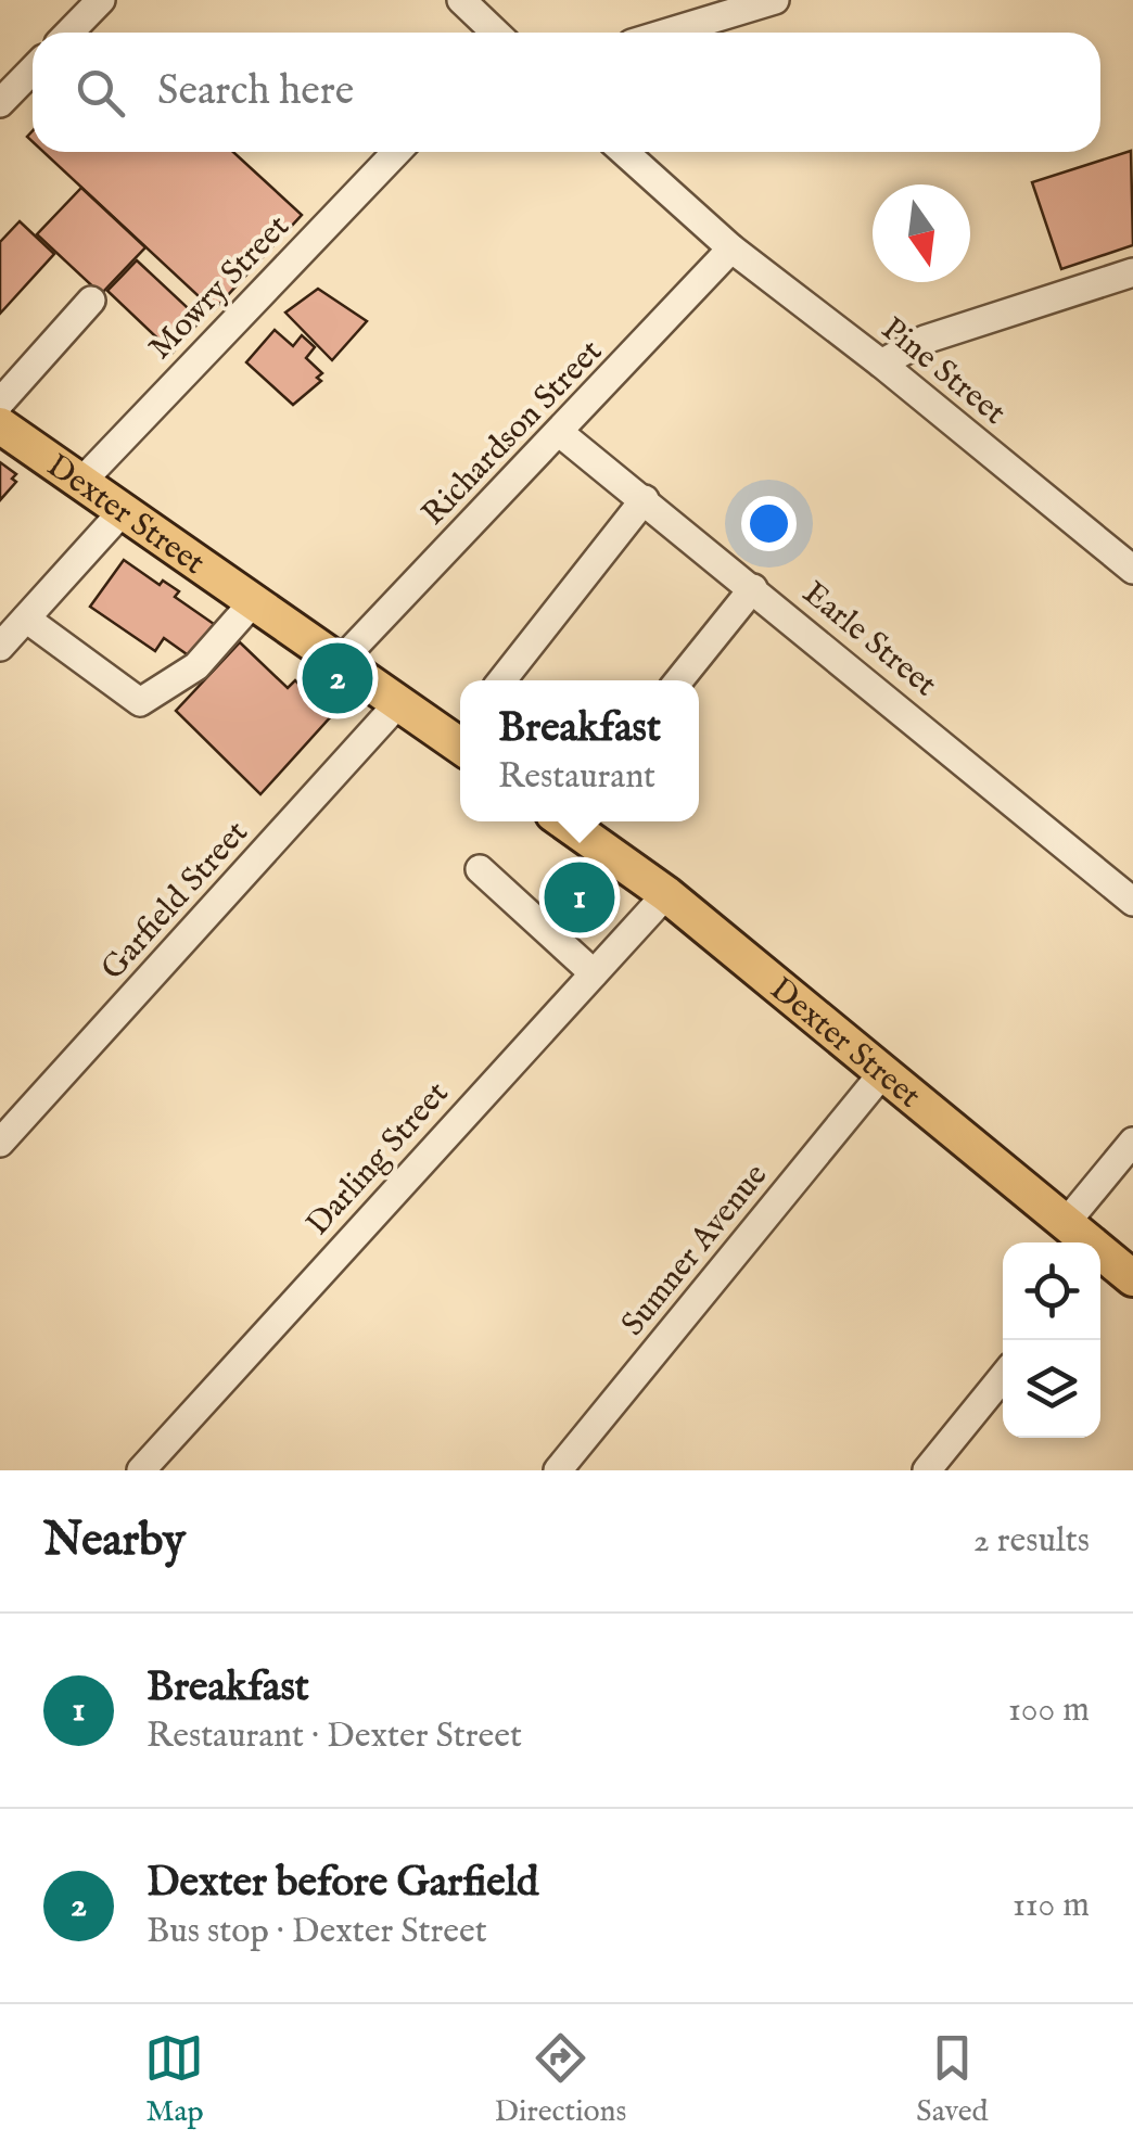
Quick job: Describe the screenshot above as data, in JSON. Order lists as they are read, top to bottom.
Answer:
{
  "streets": {
    "main road": ["Dexter Street"],
    "street": [
      "Mowry Street",
      "Pine Street",
      "Richardson Street",
      "Earle Street",
      "Garfield Street",
      "Darling Street",
      "Sumner Avenue"
    ]
  },
  "crossings": [
    ["Mowry Street", "Dexter Street"],
    ["Pine Street", "Richardson Street"],
    ["Richardson Street", "Dexter Street"],
    ["Richardson Street", "Earle Street"],
    ["Dexter Street", "Garfield Street"],
    ["Dexter Street", "Darling Street"],
    ["Dexter Street", "Sumner Avenue"]
  ],
  "north": "bottom",
  "page": {
    "search": "Search here",
    "pins": ["2", "1"],
    "popup": ["Breakfast", "Restaurant"],
    "heading": ["Nearby", "2 results"],
    "list": [
      {
        "mark": "1",
        "name": "Breakfast",
        "note": "Restaurant · Dexter Street",
        "value": "100 m"
      },
      {
        "mark": "2",
        "name": "Dexter before Garfield",
        "note": "Bus stop · Dexter Street",
        "value": "110 m"
      }
    ],
    "nav": ["Map", "Directions", "Saved"]
  }
}
